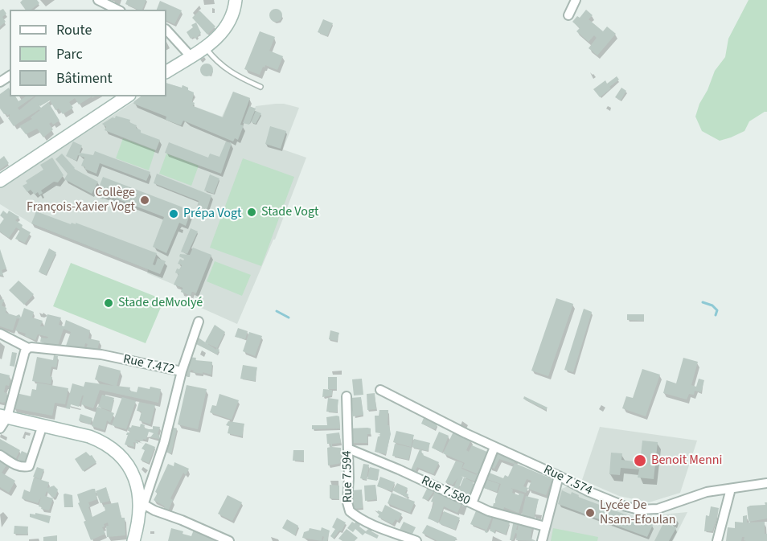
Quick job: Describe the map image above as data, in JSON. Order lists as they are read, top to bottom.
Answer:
{
  "streets": {
    "street": [
      "Rue 7.472",
      "Rue 7.594",
      "Rue 7.574",
      "Rue 7.580"
    ]
  },
  "crossings": [
    ["Rue 7.594", "Rue 7.580"]
  ],
  "places": [
    "Collège François-Xavier Vogt",
    "Stade Vogt",
    "Prépa Vogt",
    "Stade deMvolyé",
    "Benoit Menni",
    "Lycée De Nsam-Efoulan"
  ],
  "legend": ["Route", "Parc", "Bâtiment"]
}
